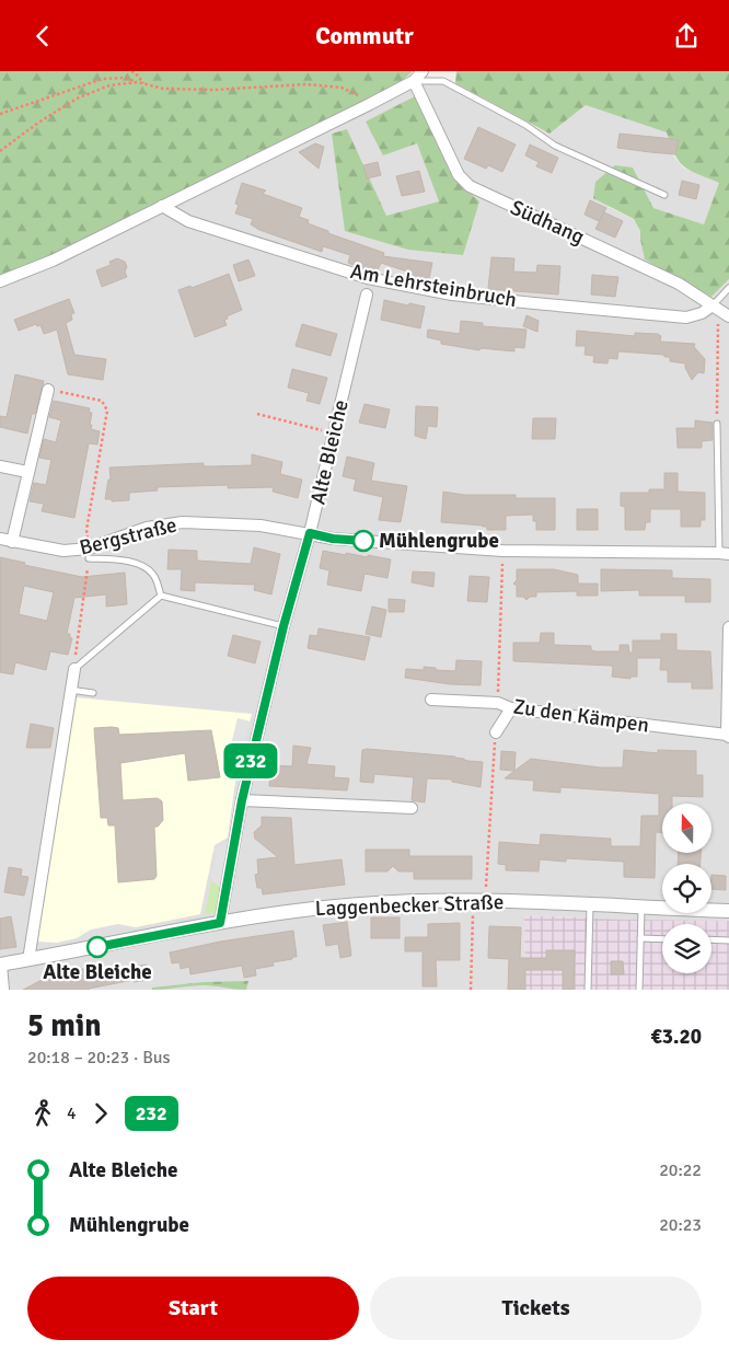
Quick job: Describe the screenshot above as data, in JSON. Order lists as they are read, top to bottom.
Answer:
{
  "streets": {
    "street": [
      "Südhang",
      "Am Lehrsteinbruch",
      "Alte Bleiche",
      "Bergstraße",
      "Zu den Kämpen",
      "Laggenbecker Straße"
    ]
  },
  "crossings": [
    ["Südhang", "Am Lehrsteinbruch"],
    ["Alte Bleiche", "Bergstraße"],
    ["Alte Bleiche", "Laggenbecker Straße"]
  ],
  "places": ["Mühlengrube", "Alte Bleiche"],
  "lines": ["bus line 232"],
  "north": "top",
  "page": {
    "header": "Commutr",
    "on_map": "232",
    "heading": ["5 min", "20:18 – 20:23 · Bus", "€3.20"],
    "legs": ["4", "232"],
    "list": [
      {
        "name": "Alte Bleiche",
        "value": "20:22"
      },
      {
        "name": "Mühlengrube",
        "value": "20:23"
      }
    ],
    "buttons": ["Start", "Tickets"]
  }
}
